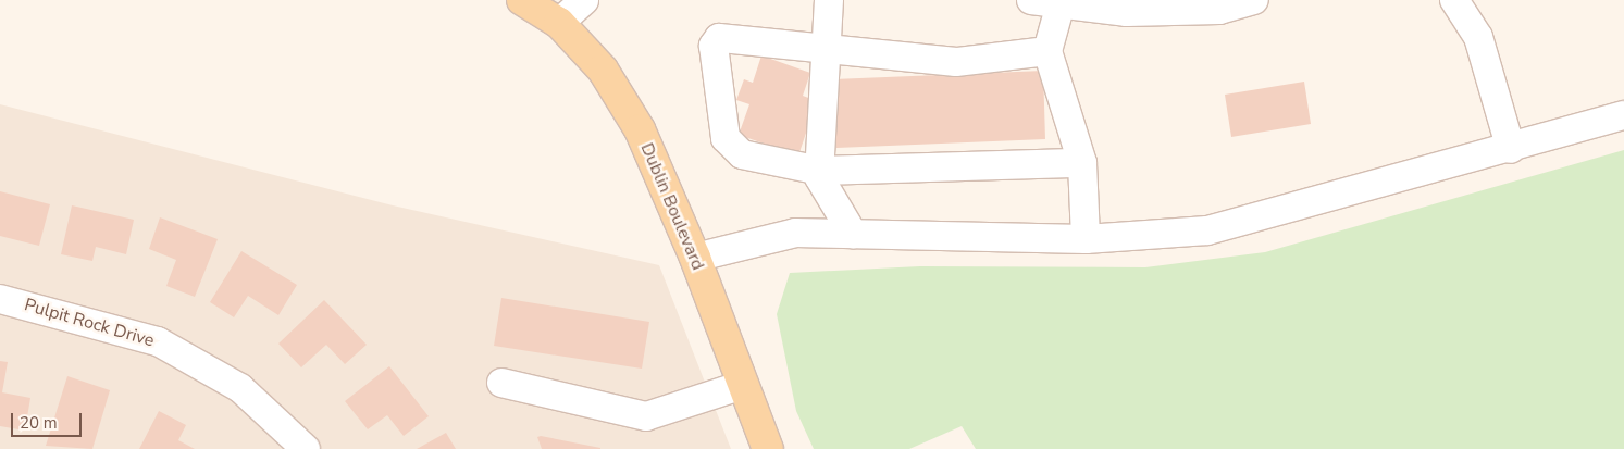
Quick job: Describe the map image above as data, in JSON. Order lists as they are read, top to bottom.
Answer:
{
  "streets": {
    "main road": ["Dublin Boulevard"],
    "street": ["Pulpit Rock Drive"]
  },
  "scale_bar": "20 m"
}
